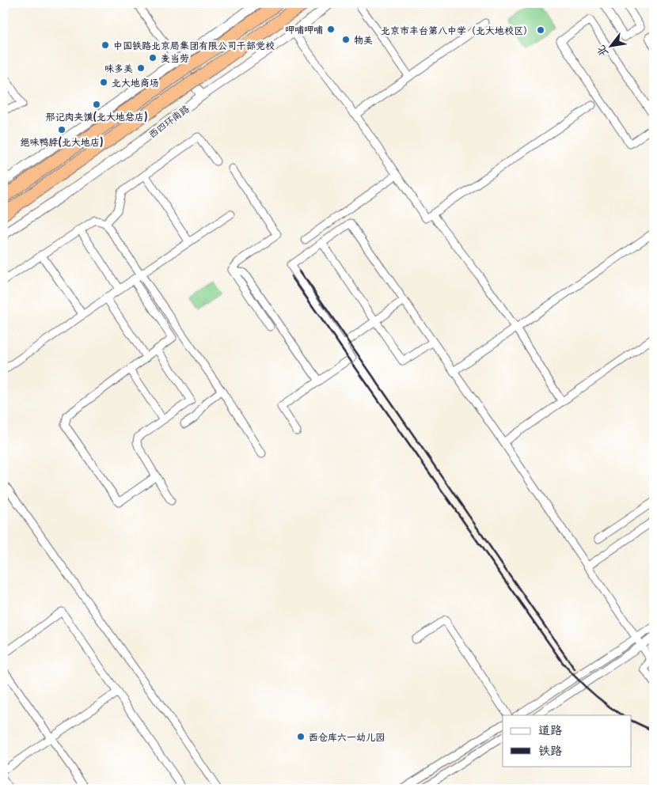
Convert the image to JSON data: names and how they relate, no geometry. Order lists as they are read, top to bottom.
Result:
{
  "streets": {
    "highway": ["西四环南路"]
  },
  "places": [
    "呷哺呷哺",
    "北京市丰台第八中学（北大地校区）",
    "物美",
    "中国铁路北京局集团有限公司干部党校",
    "麦当劳",
    "味多美",
    "北大地商场",
    "邢记肉夹馍(北大地总店)",
    "绝味鸭脖(北大地店)",
    "西仓库六一幼儿园"
  ],
  "legend": ["道路", "铁路"],
  "north": "bottom left"
}
